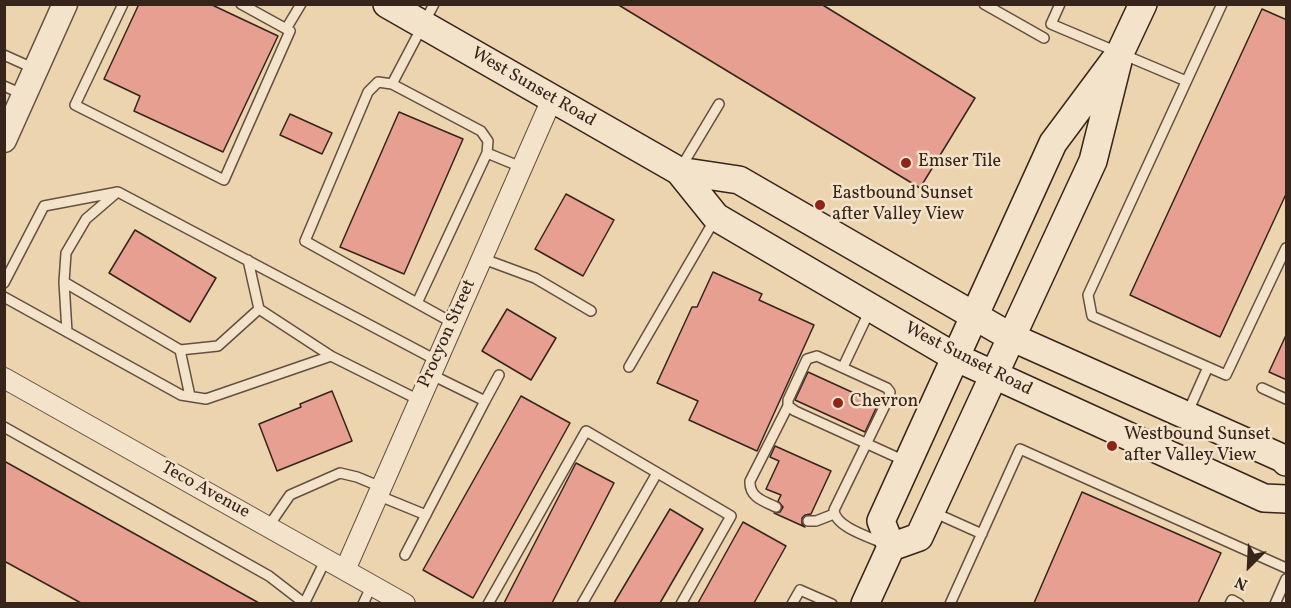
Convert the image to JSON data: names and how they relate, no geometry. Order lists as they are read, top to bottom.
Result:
{
  "streets": {
    "main road": ["West Sunset Road"],
    "street": ["Procyon Street", "Teco Avenue"]
  },
  "crossings": [
    ["West Sunset Road", "Procyon Street"],
    ["Procyon Street", "Teco Avenue"]
  ],
  "places": [
    "Emser Tile",
    "Eastbound Sunset after Valley View",
    "Chevron",
    "Westbound Sunset after Valley View"
  ],
  "north": "bottom left"
}
